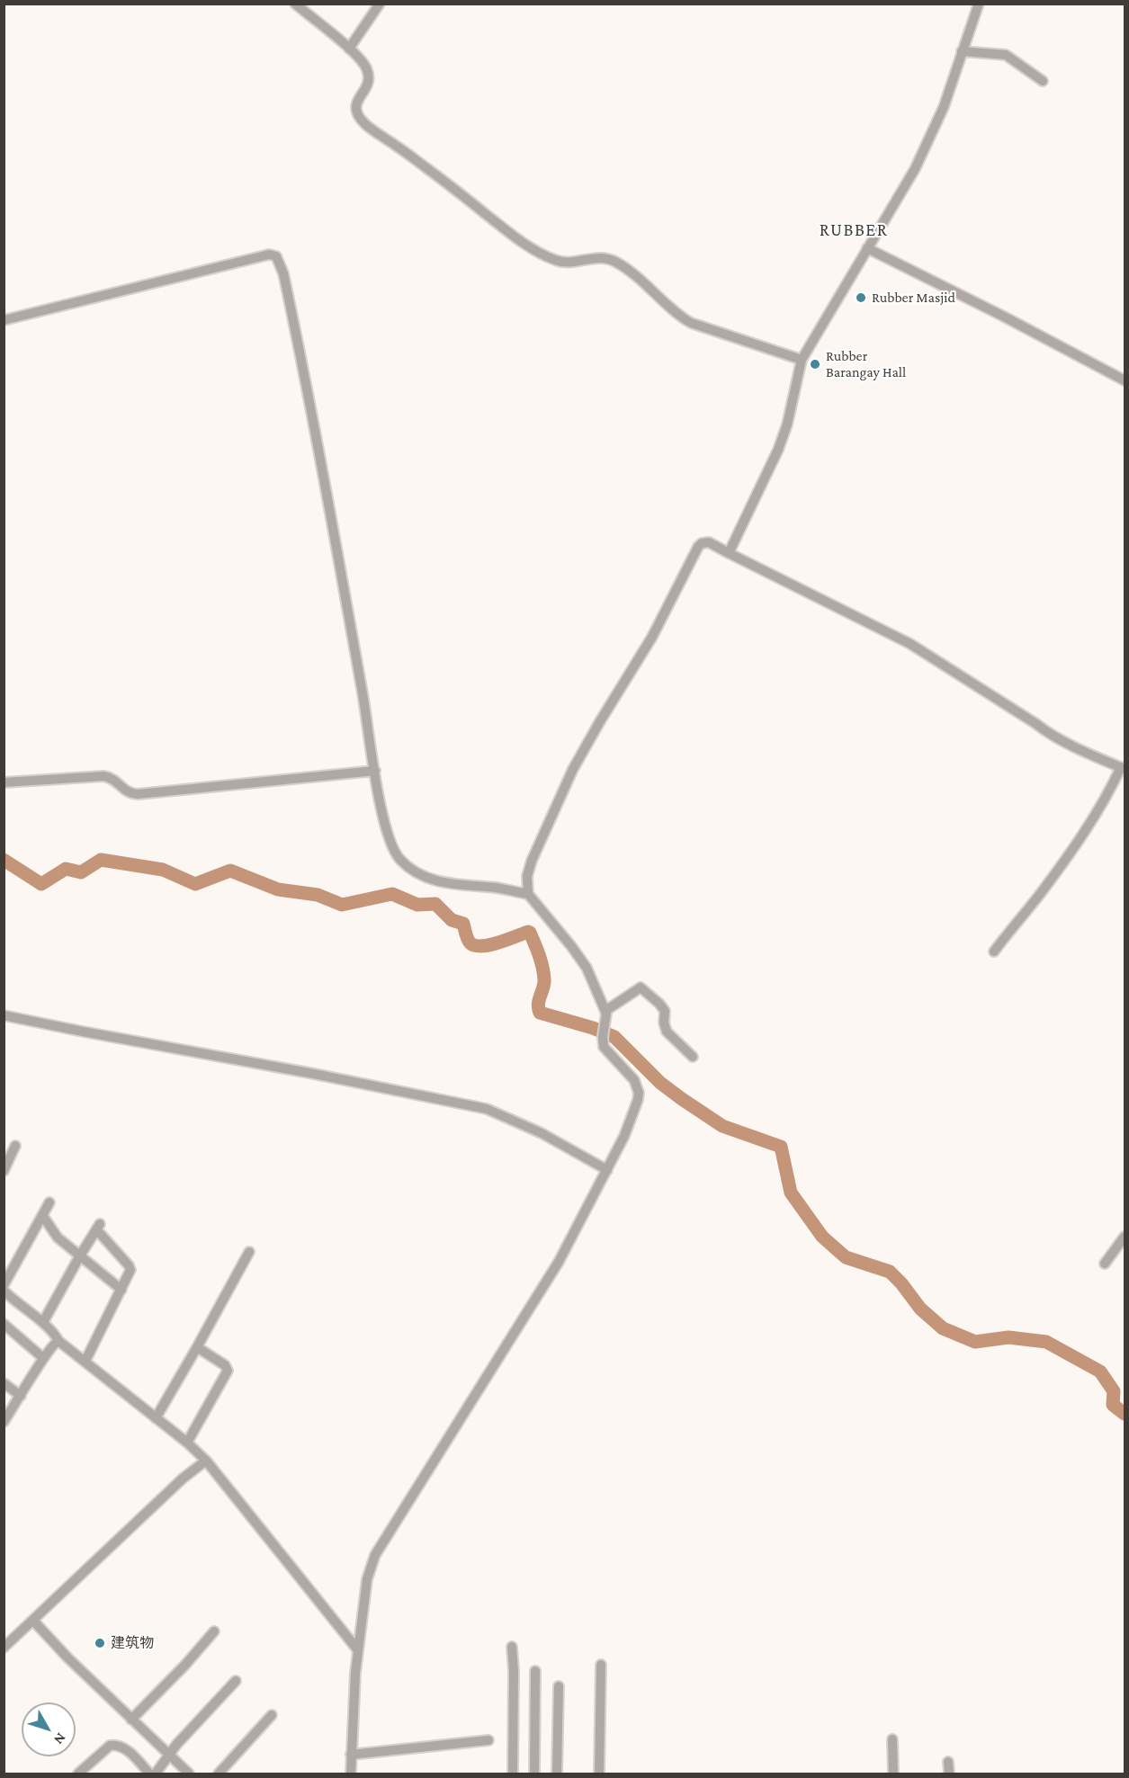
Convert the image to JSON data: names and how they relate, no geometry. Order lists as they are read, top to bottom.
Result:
{
  "districts": ["RUBBER"],
  "places": ["Rubber Masjid", "Rubber Barangay Hall", "建筑物"],
  "north": "bottom right"
}
